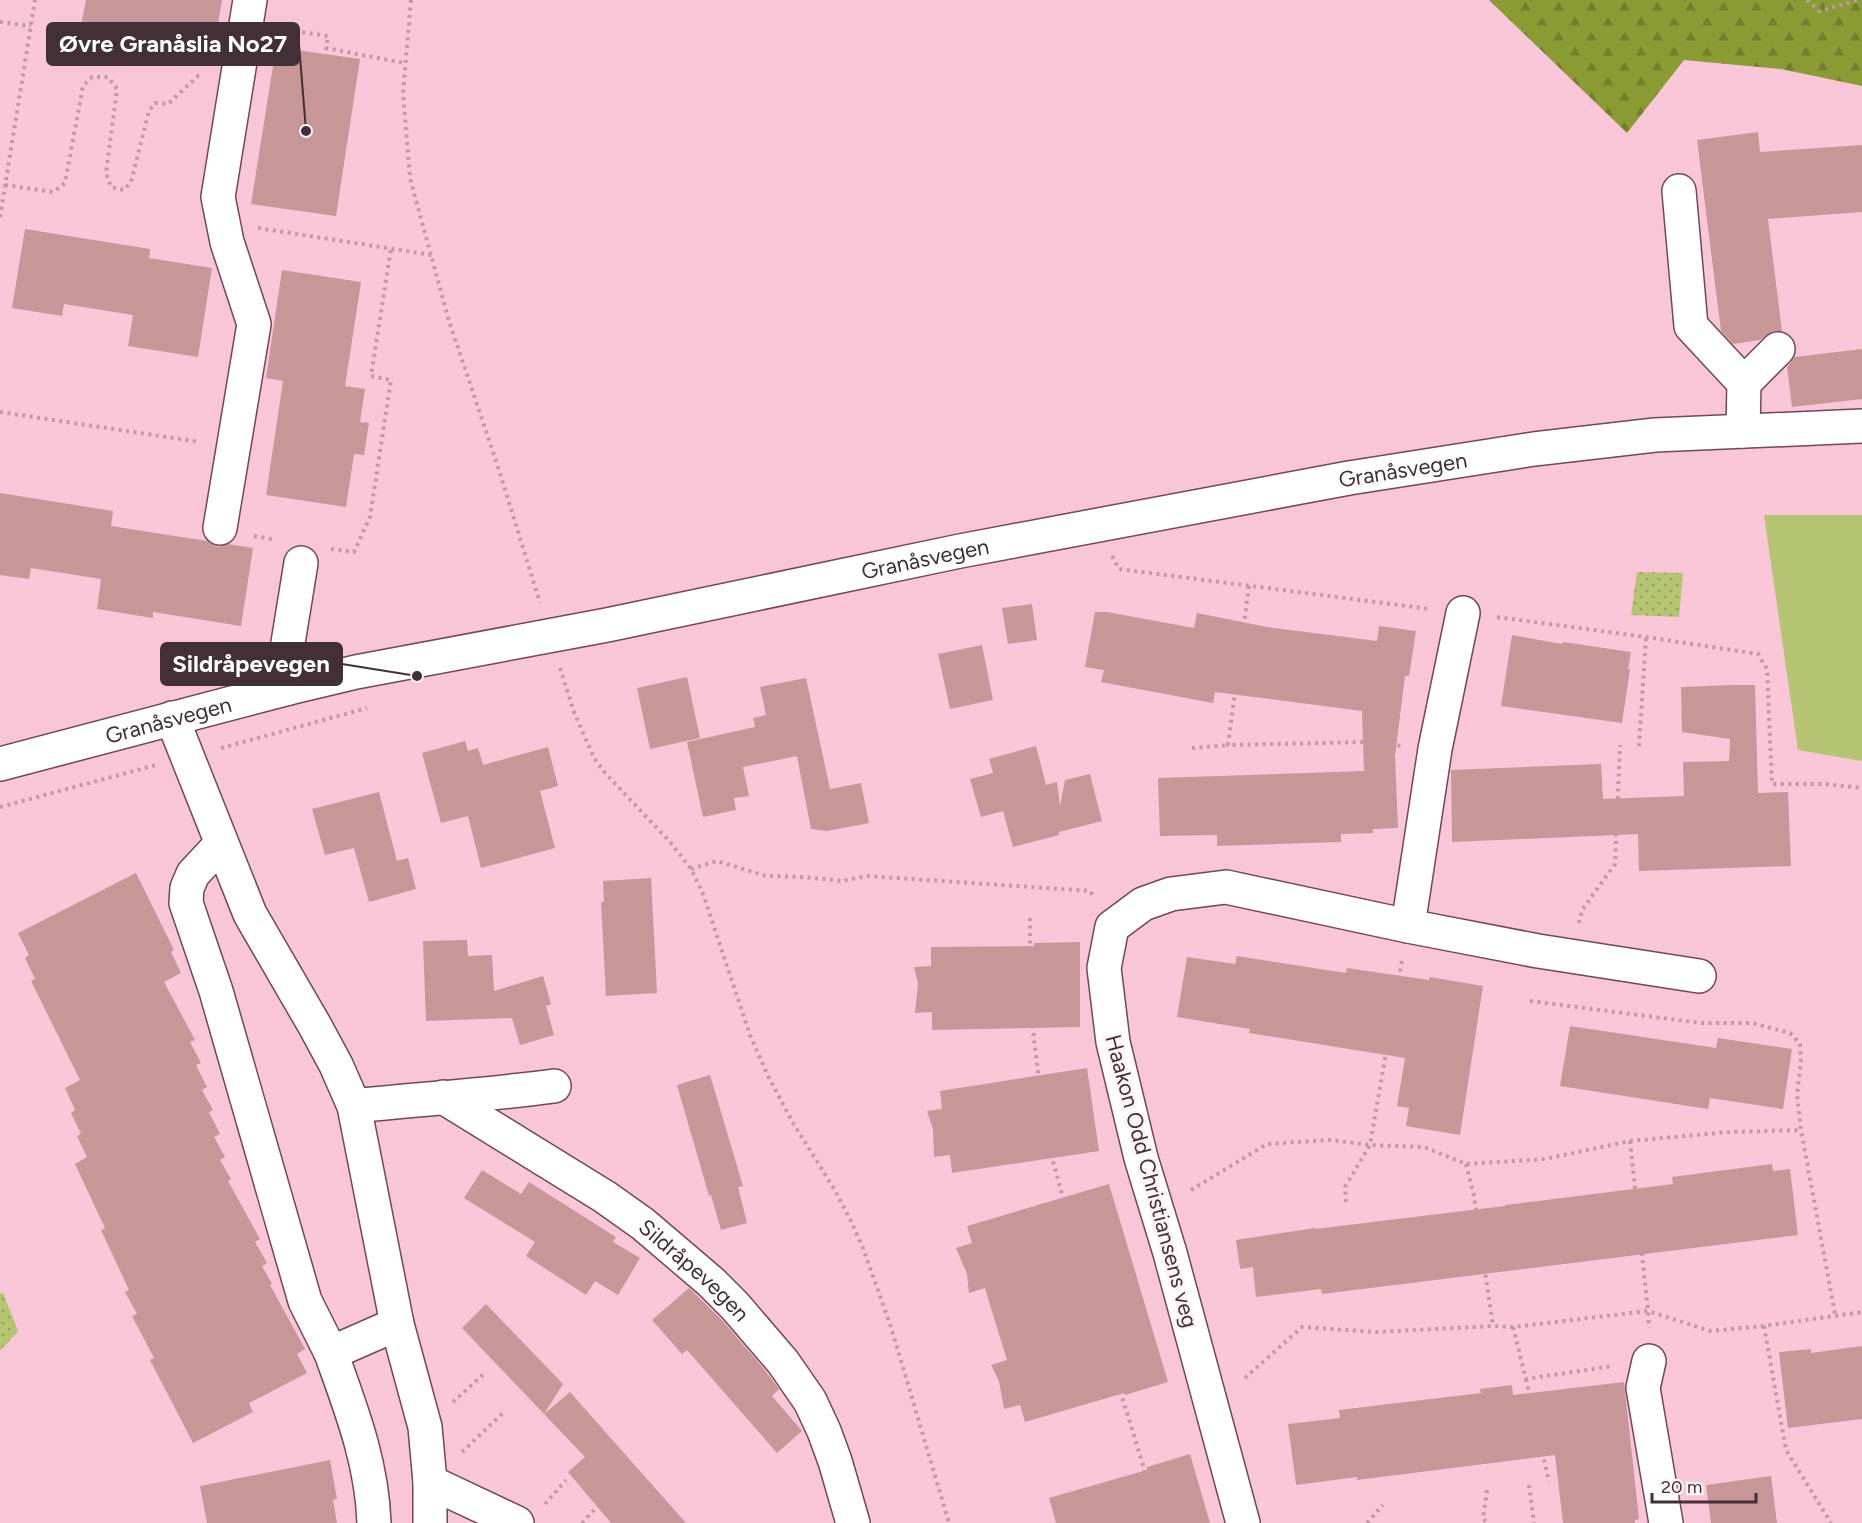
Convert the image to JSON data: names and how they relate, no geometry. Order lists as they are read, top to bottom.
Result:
{
  "streets": {
    "street": ["Granåsvegen", "Haakon Odd Christiansens veg", "Sildråpevegen"]
  },
  "places": ["Øvre Granåslia No27", "Sildråpevegen"],
  "scale_bar": "20 m"
}
